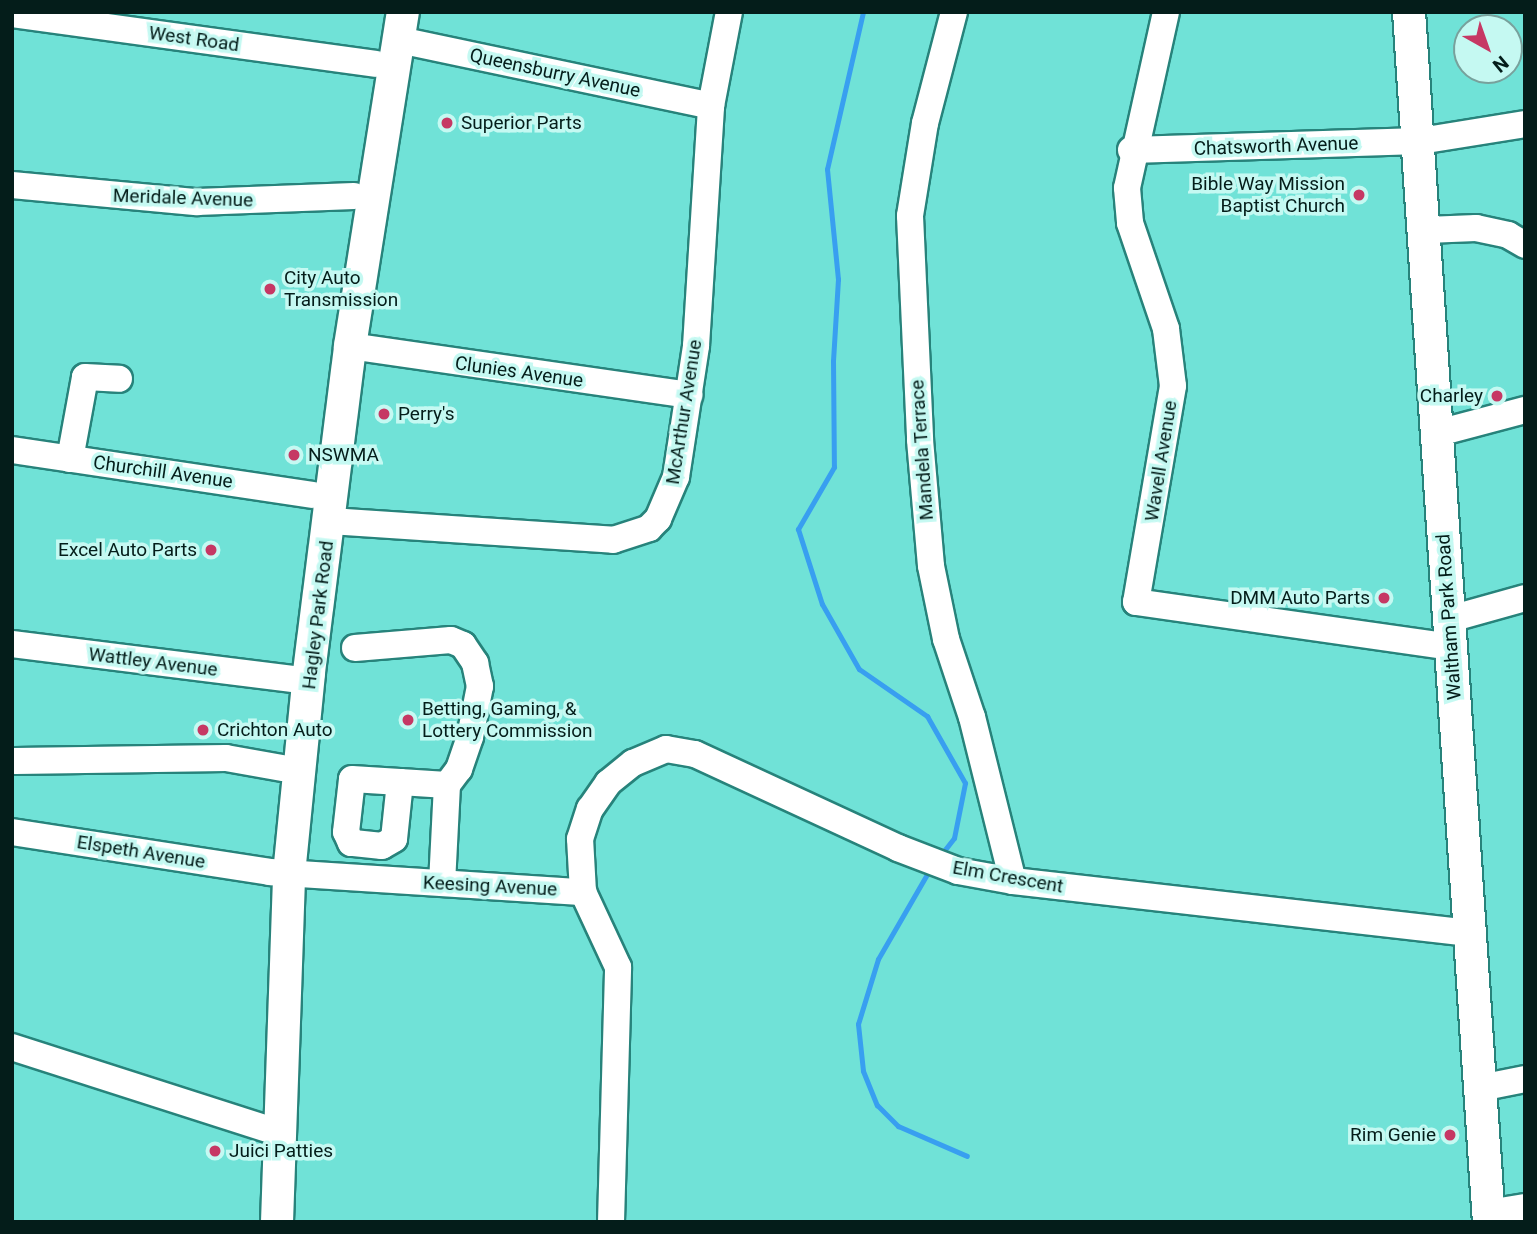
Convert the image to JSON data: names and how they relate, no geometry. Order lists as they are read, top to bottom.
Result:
{
  "streets": {
    "main road": ["Hagley Park Road", "Waltham Park Road"],
    "street": [
      "West Road",
      "Queensburry Avenue",
      "Chatsworth Avenue",
      "Meridale Avenue",
      "Clunies Avenue",
      "McArthur Avenue",
      "Mandela Terrace",
      "Wavell Avenue",
      "Churchill Avenue",
      "Wattley Avenue",
      "Elspeth Avenue",
      "Elm Crescent",
      "Keesing Avenue"
    ]
  },
  "crossings": [
    ["West Road", "Hagley Park Road"],
    ["Queensburry Avenue", "McArthur Avenue"],
    ["Queensburry Avenue", "Hagley Park Road"],
    ["Chatsworth Avenue", "Wavell Avenue"],
    ["Chatsworth Avenue", "Waltham Park Road"],
    ["Meridale Avenue", "Hagley Park Road"],
    ["Clunies Avenue", "McArthur Avenue"],
    ["Clunies Avenue", "Hagley Park Road"],
    ["McArthur Avenue", "Hagley Park Road"],
    ["Mandela Terrace", "Elm Crescent"],
    ["Wavell Avenue", "Waltham Park Road"],
    ["Churchill Avenue", "Hagley Park Road"],
    ["Hagley Park Road", "Wattley Avenue"],
    ["Hagley Park Road", "Elspeth Avenue"],
    ["Hagley Park Road", "Keesing Avenue"],
    ["Waltham Park Road", "Elm Crescent"],
    ["Elspeth Avenue", "Keesing Avenue"],
    ["Elm Crescent", "Keesing Avenue"]
  ],
  "places": [
    "Superior Parts",
    "Bible Way Mission Baptist Church",
    "City Auto Transmission",
    "Charley",
    "Perry's",
    "NSWMA",
    "Excel Auto Parts",
    "DMM Auto Parts",
    "Betting, Gaming, & Lottery Commission",
    "Crichton Auto",
    "Rim Genie",
    "Juici Patties"
  ],
  "north": "bottom right"
}
